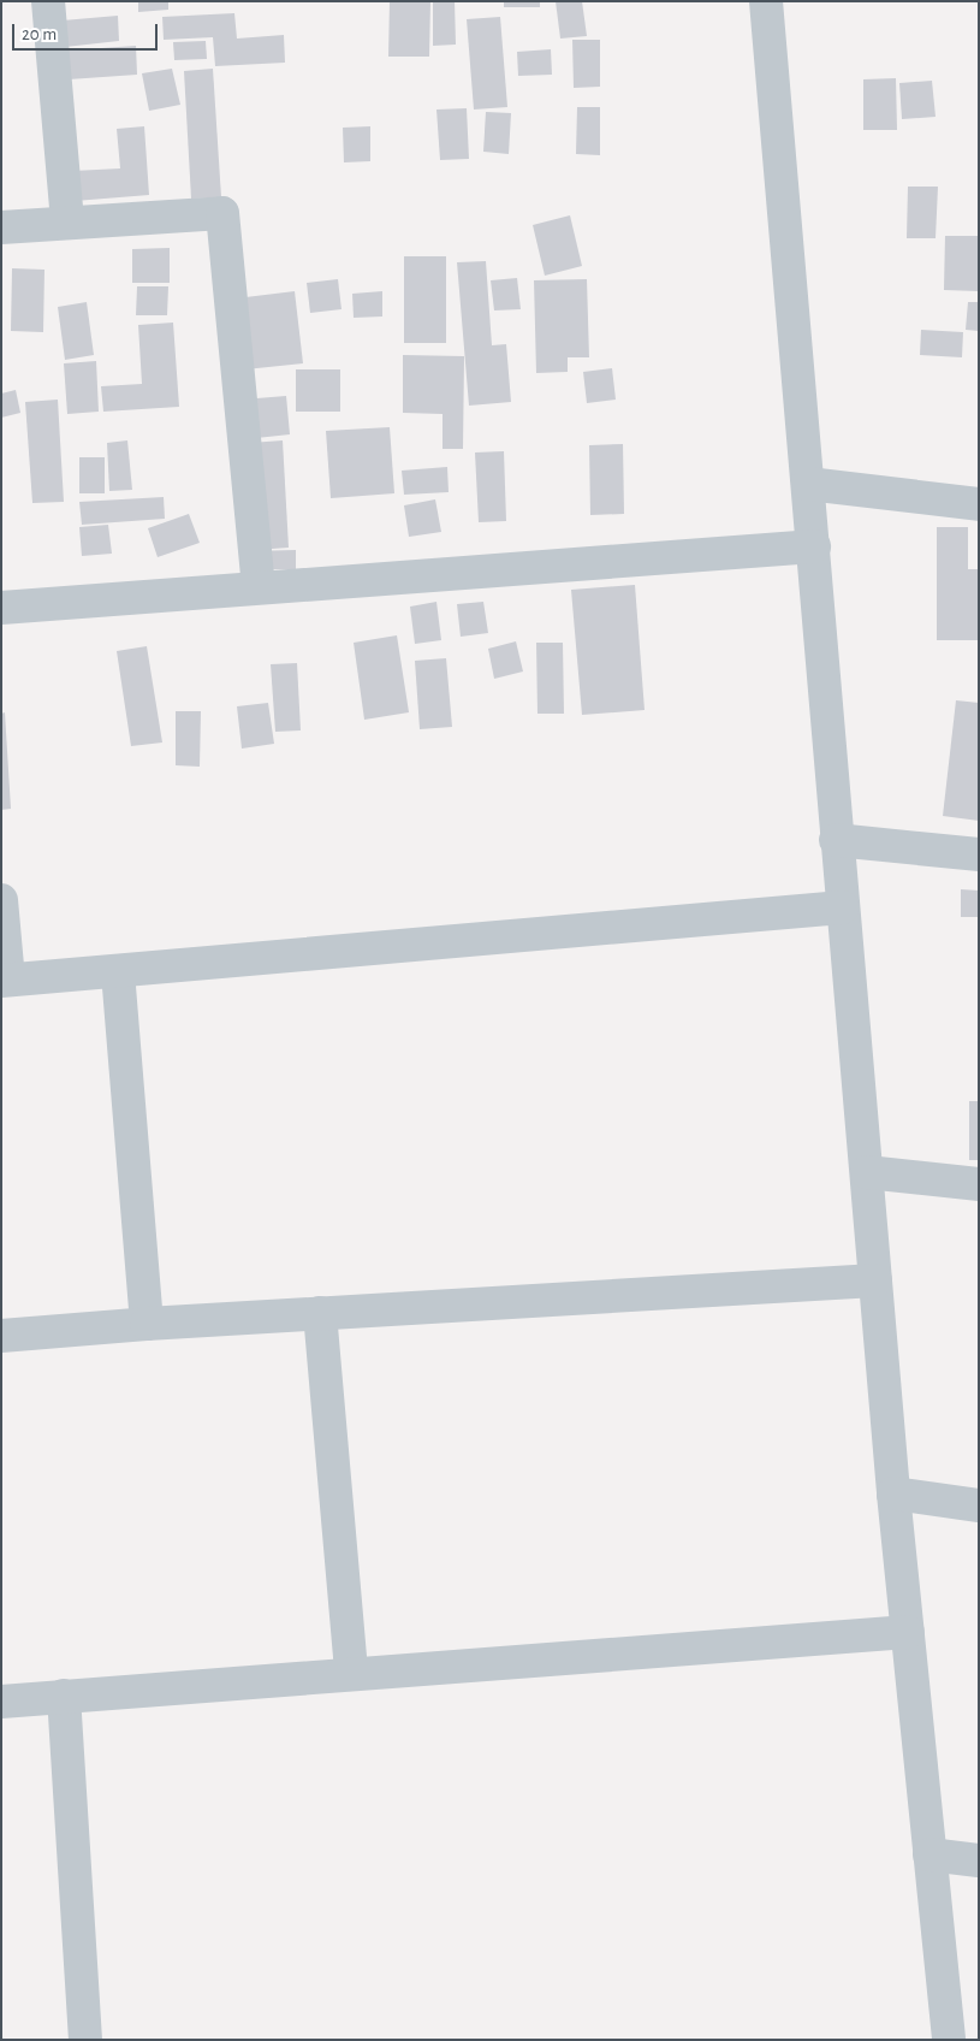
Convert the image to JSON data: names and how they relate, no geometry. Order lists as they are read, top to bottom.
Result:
{
  "scale_bar": "20 m"
}
